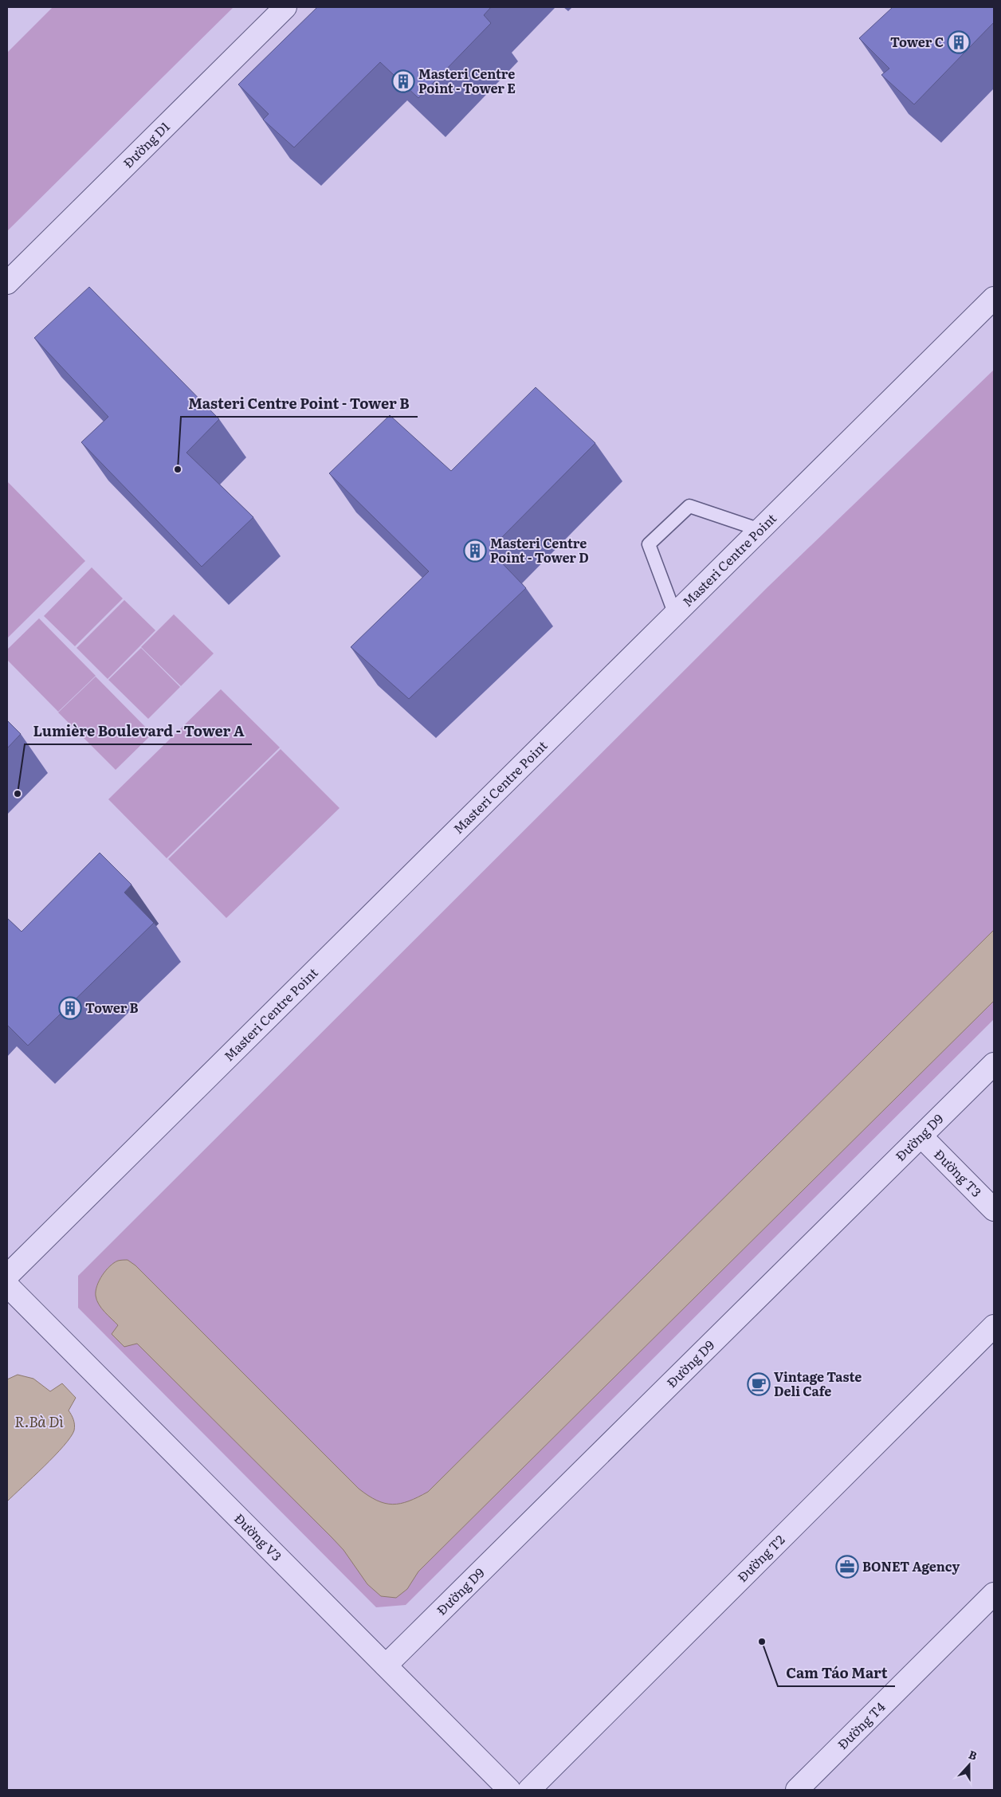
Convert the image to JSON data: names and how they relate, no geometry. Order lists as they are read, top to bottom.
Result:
{
  "streets": {
    "street": [
      "Đường D1",
      "Masteri Centre Point",
      "Đường D9",
      "Đường T3",
      "Đường V3",
      "Đường T2",
      "Đường T4"
    ]
  },
  "crossings": [
    ["Đường D9", "Đường T3"],
    ["Đường D9", "Đường V3"]
  ],
  "water": ["R.Bà Dì"],
  "places": {
    "building": [
      "Tower C",
      "Masteri Centre Point - Tower E",
      "Masteri Centre Point - Tower D",
      "Tower B"
    ],
    "other": ["Masteri Centre Point - Tower B", "Lumière Boulevard - Tower A", "Cam Táo Mart"],
    "cafe": ["Vintage Taste Deli Cafe"],
    "office": ["BONET Agency"]
  },
  "north": "top"
}
